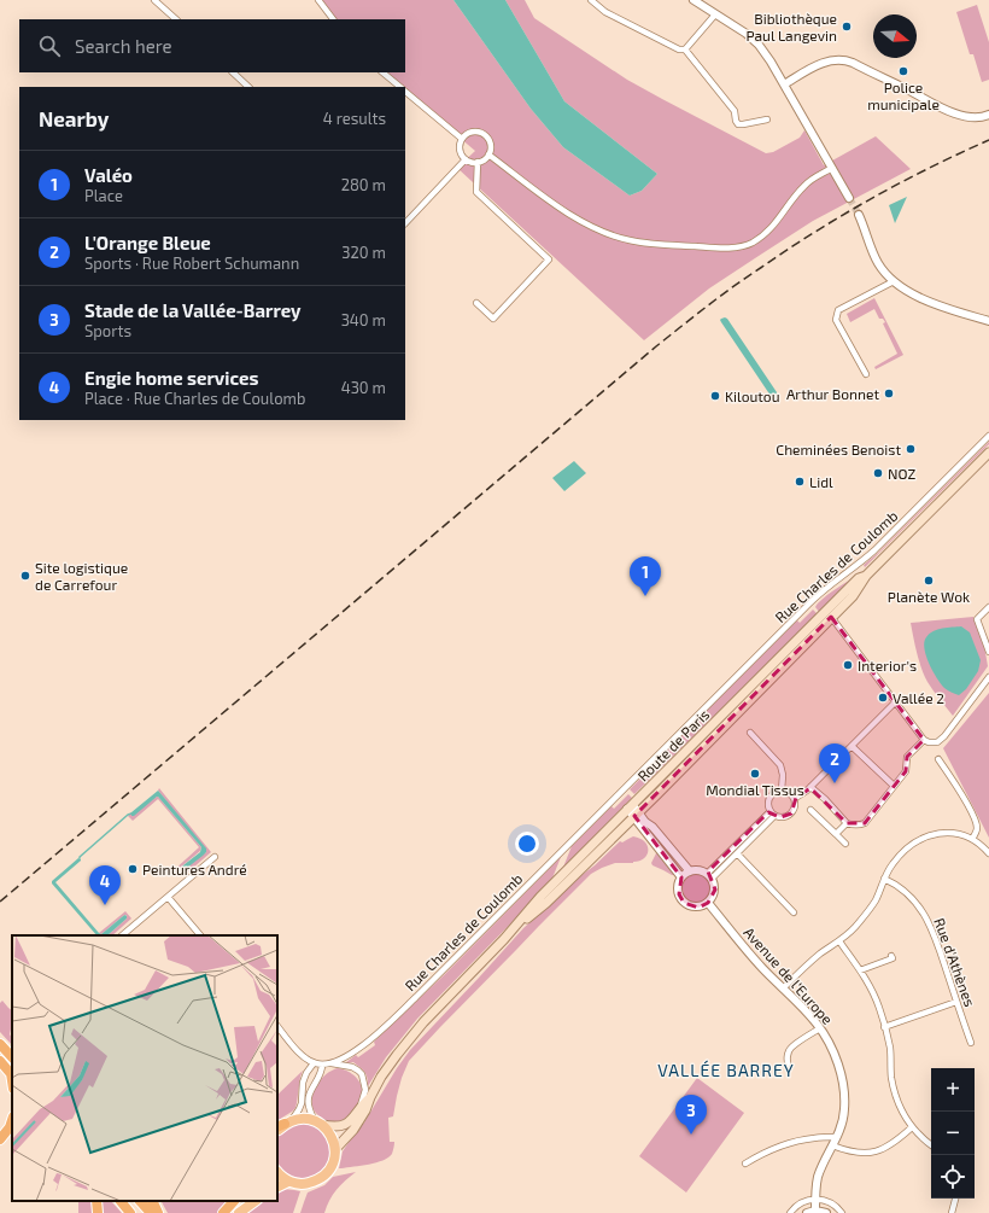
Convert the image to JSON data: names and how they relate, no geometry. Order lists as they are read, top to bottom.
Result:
{
  "streets": {
    "main road": ["Route de Paris"],
    "street": ["Rue Charles de Coulomb", "Rue d'Athènes", "Avenue de l'Europe"]
  },
  "crossings": [
    ["Rue Charles de Coulomb", "Route de Paris"]
  ],
  "districts": ["VALLÉE BARREY"],
  "places": [
    "Bibliothèque Paul Langevin",
    "Police municipale",
    "Arthur Bonnet",
    "Kiloutou",
    "Cheminées Benoist",
    "NOZ",
    "Lidl",
    "Site logistique de Carrefour",
    "Planète Wok",
    "Interior's",
    "Vallée 2",
    "Mondial Tissus",
    "Peintures André"
  ],
  "north": "right",
  "page": {
    "search": "Search here",
    "heading": ["Nearby", "4 results"],
    "list": [
      {
        "mark": "1",
        "name": "Valéo",
        "note": "Place",
        "value": "280 m"
      },
      {
        "mark": "2",
        "name": "L'Orange Bleue",
        "note": "Sports · Rue Robert Schumann",
        "value": "320 m"
      },
      {
        "mark": "3",
        "name": "Stade de la Vallée-Barrey",
        "note": "Sports",
        "value": "340 m"
      },
      {
        "mark": "4",
        "name": "Engie home services",
        "note": "Place · Rue Charles de Coulomb",
        "value": "430 m"
      }
    ],
    "pins": [
      "1",
      "2",
      "4",
      "3"
    ],
    "map_buttons": ["+", "−"]
  }
}
